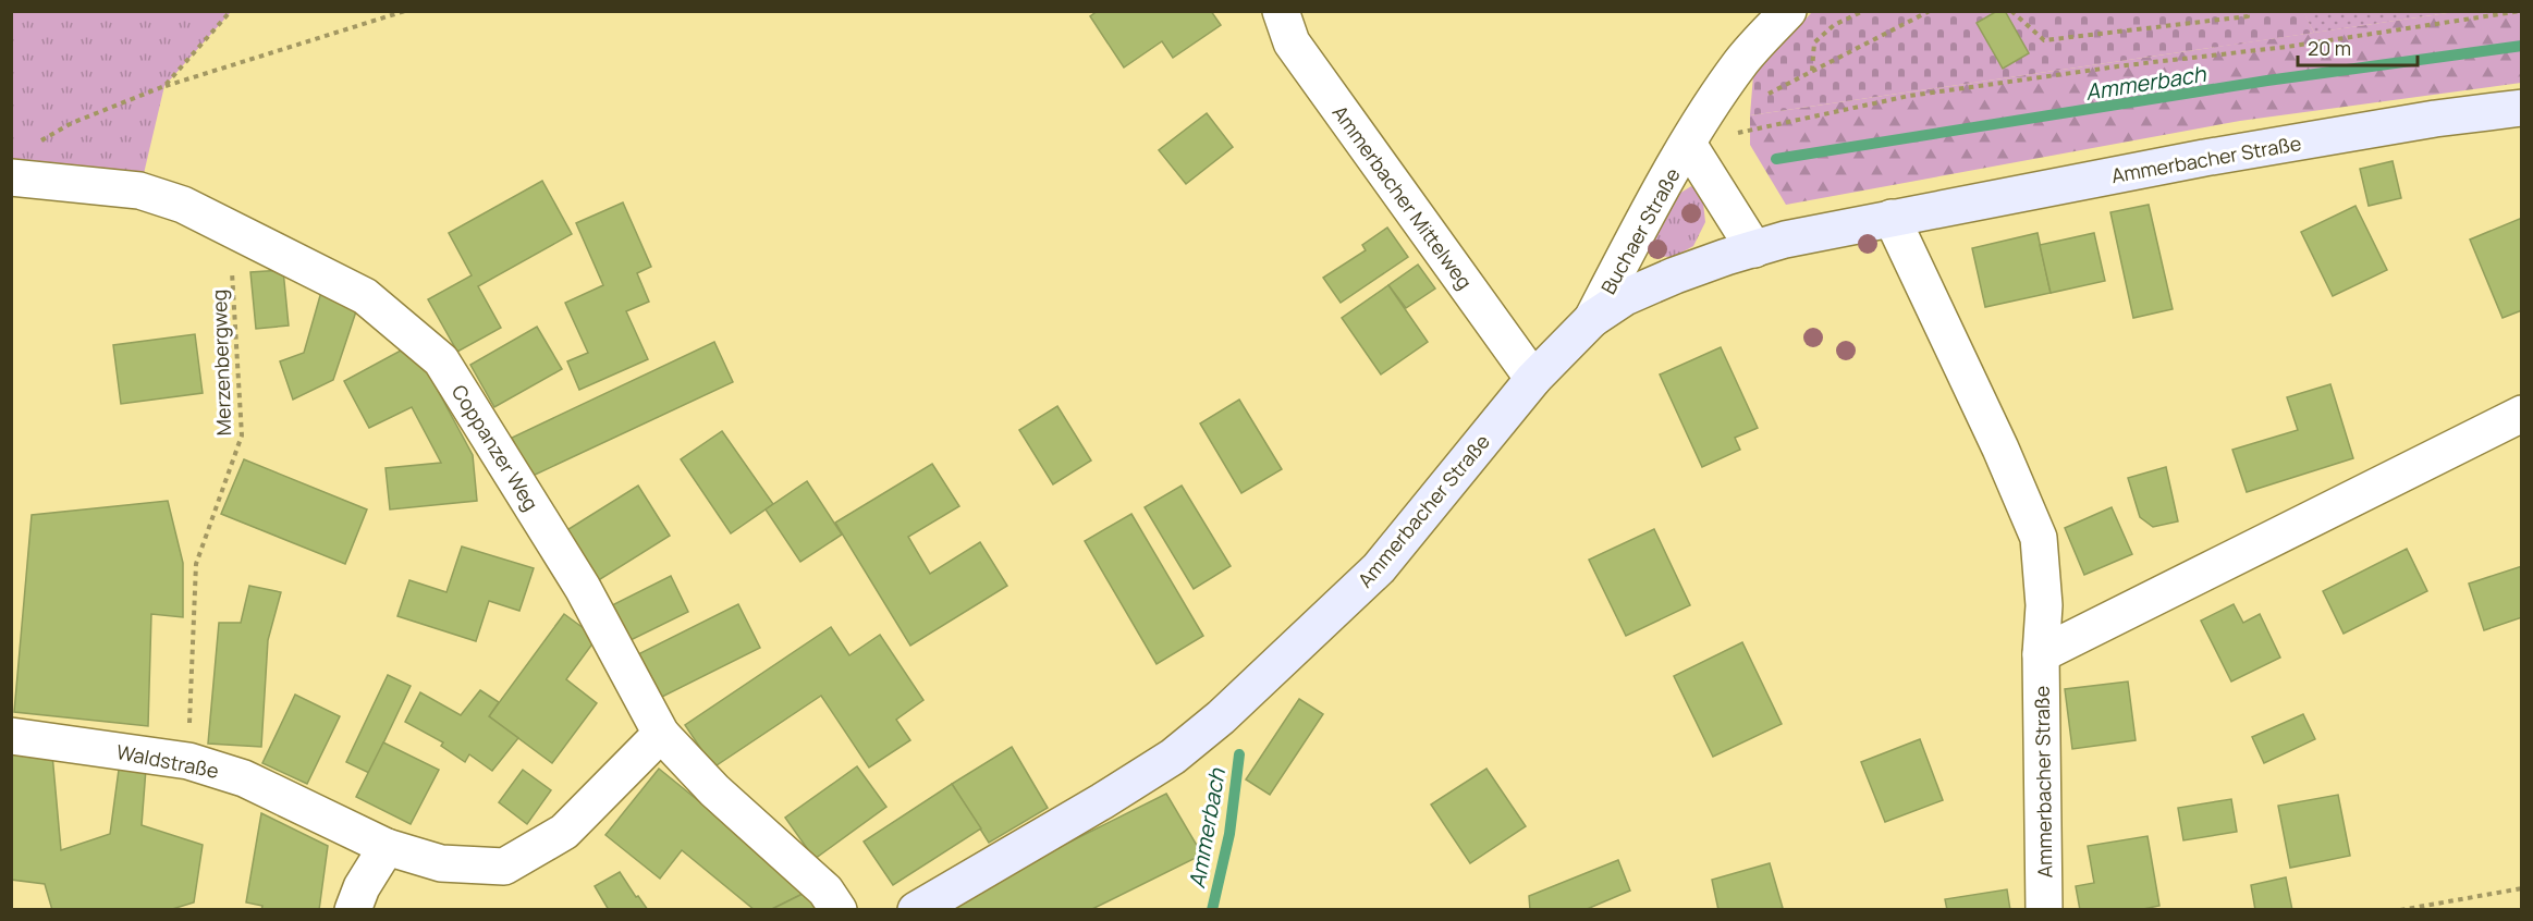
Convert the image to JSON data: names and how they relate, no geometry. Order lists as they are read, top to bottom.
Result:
{
  "streets": {
    "main road": ["Ammerbacher Straße"],
    "street": [
      "Ammerbacher Mittelweg",
      "Buchaer Straße",
      "Coppanzer Weg",
      "Waldstraße"
    ],
    "path": ["Merzenbergweg"]
  },
  "crossings": [
    ["Ammerbacher Straße", "Ammerbacher Mittelweg"],
    ["Ammerbacher Straße", "Buchaer Straße"],
    ["Merzenbergweg", "Coppanzer Weg"],
    ["Merzenbergweg", "Waldstraße"],
    ["Coppanzer Weg", "Waldstraße"]
  ],
  "water": ["Ammerbach"],
  "scale_bar": "20 m"
}
